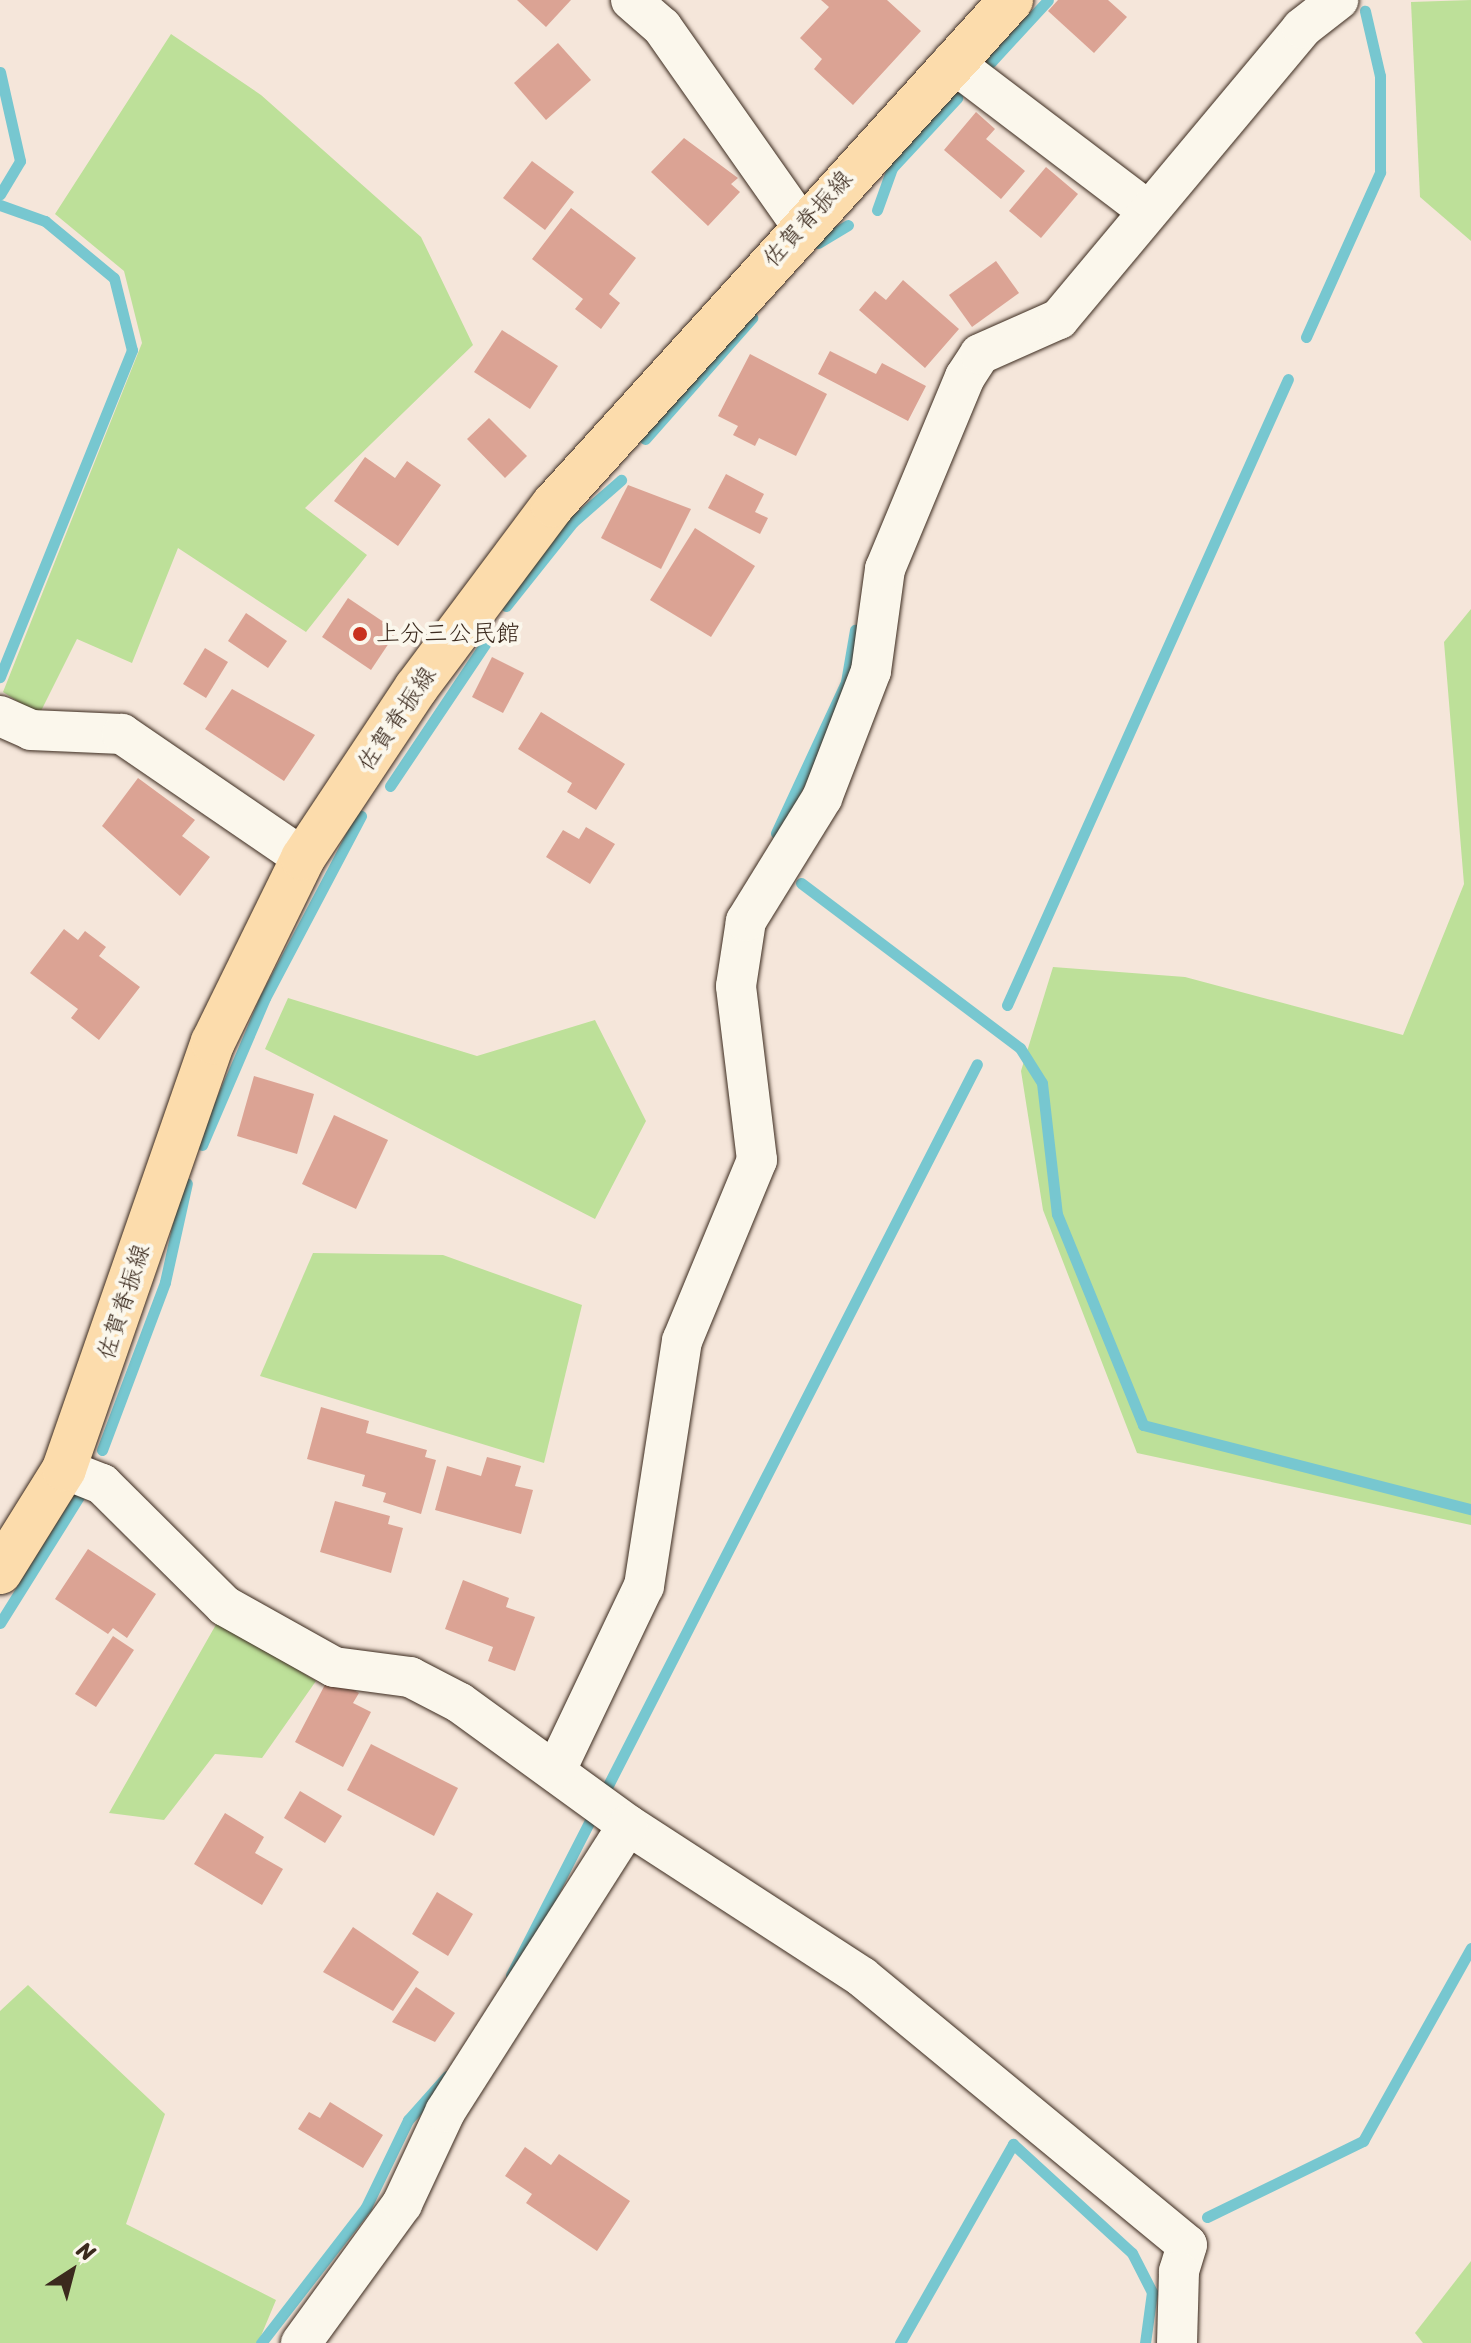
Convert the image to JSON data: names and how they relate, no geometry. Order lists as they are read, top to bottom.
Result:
{
  "streets": {
    "main road": ["佐賀脊振線"]
  },
  "places": ["上分三公民館"],
  "north": "top right"
}
